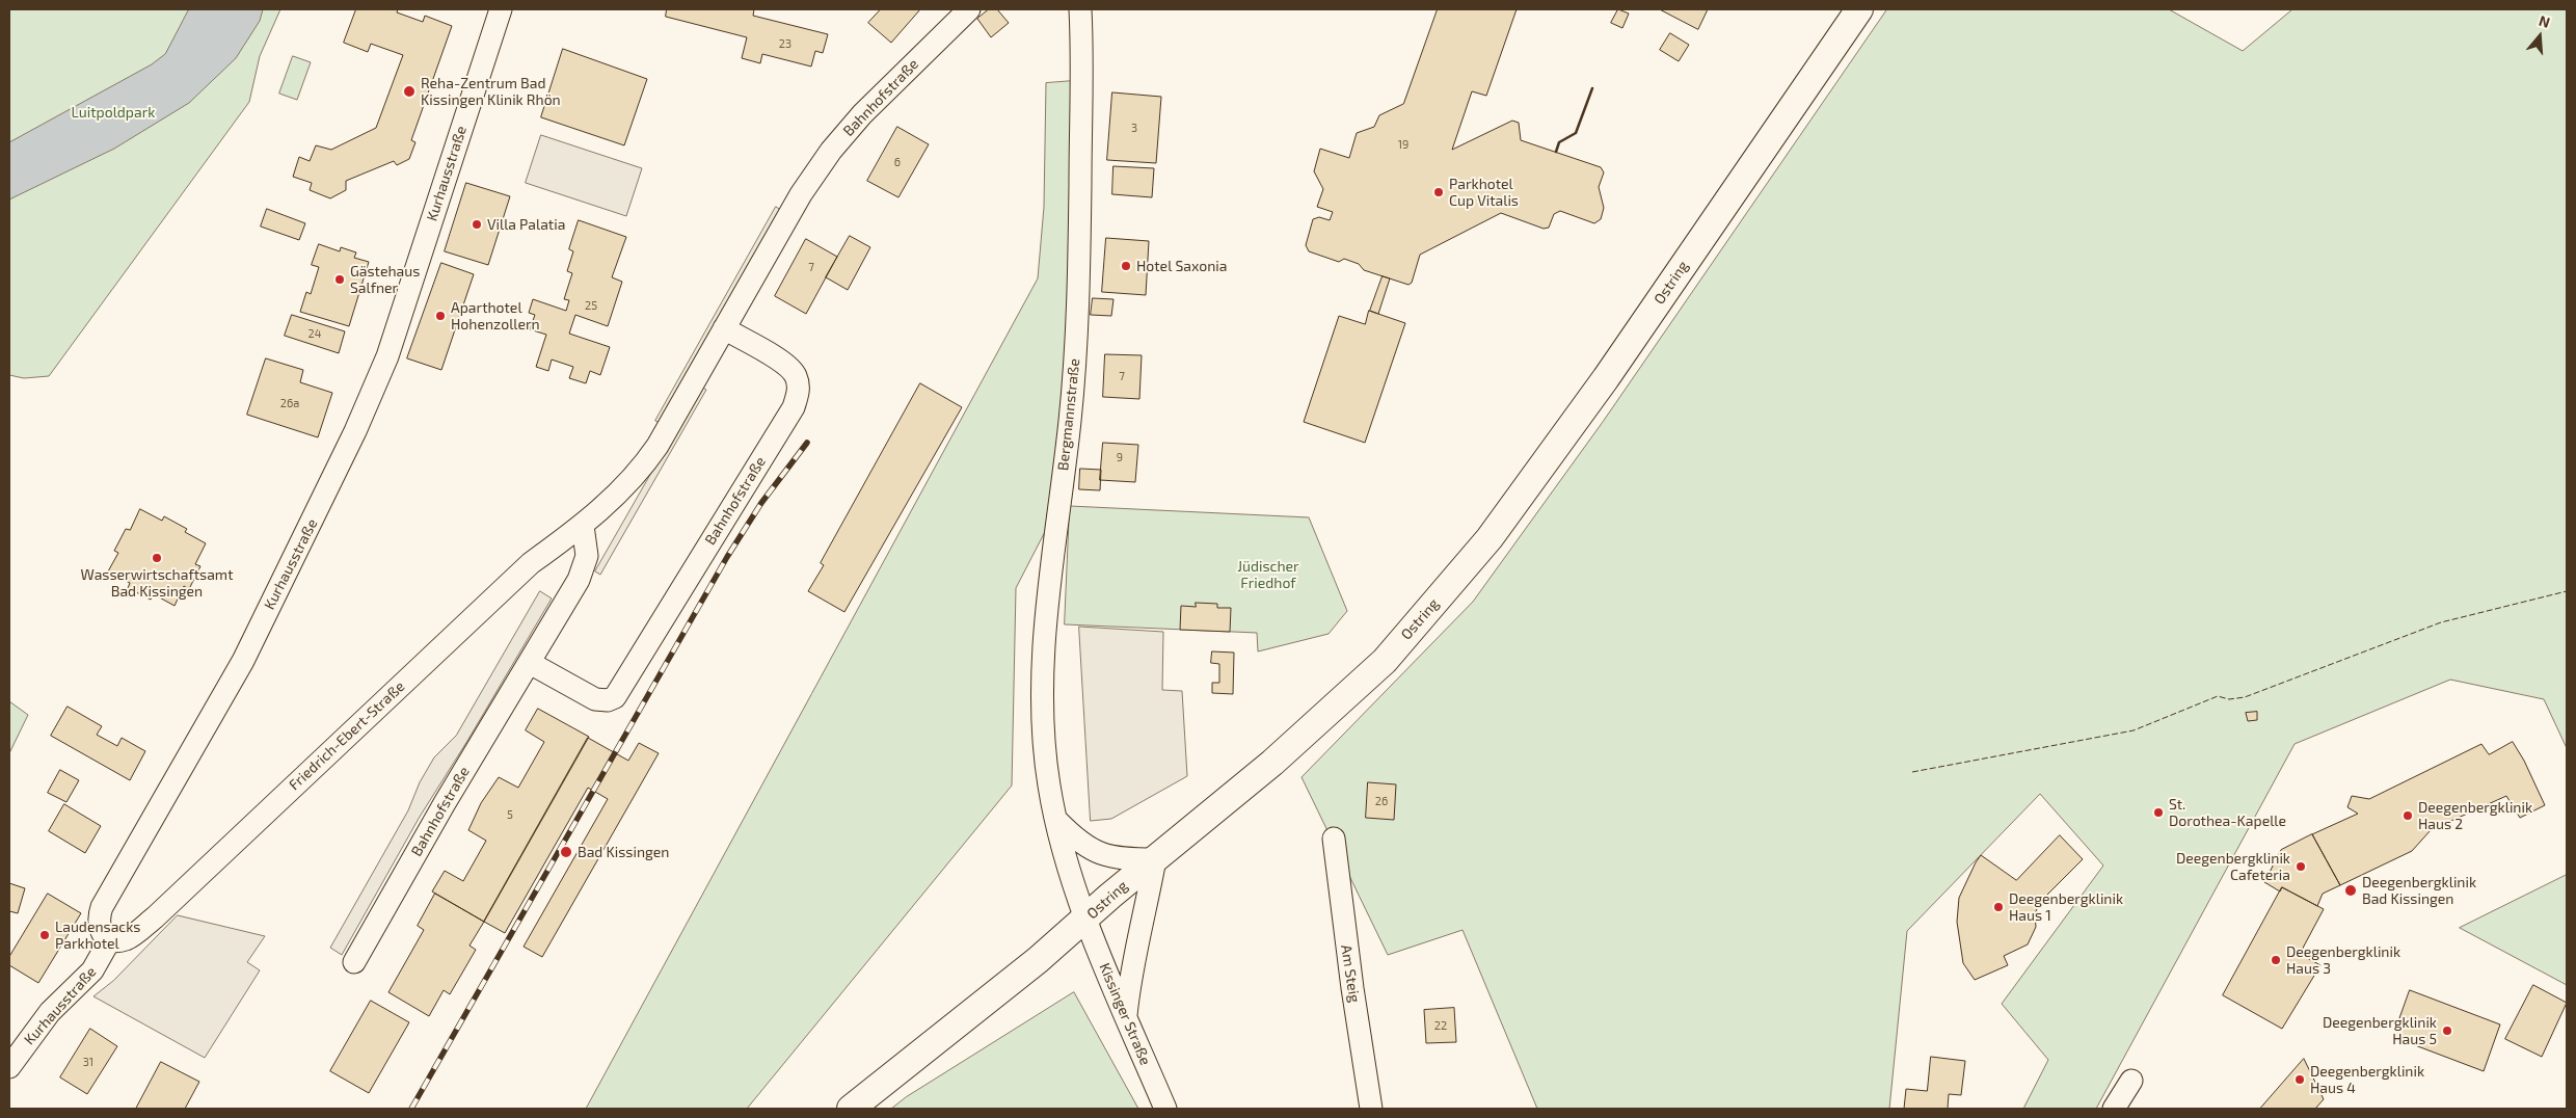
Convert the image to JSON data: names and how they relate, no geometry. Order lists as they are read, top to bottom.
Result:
{
  "streets": {
    "main road": ["Ostring"],
    "street": [
      "Bahnhofstraße",
      "Kurhausstraße",
      "Bergmannstraße",
      "Friedrich-Ebert-Straße",
      "Am Steig",
      "Kissinger Straße"
    ]
  },
  "crossings": [
    ["Bahnhofstraße", "Friedrich-Ebert-Straße"],
    ["Kurhausstraße", "Friedrich-Ebert-Straße"],
    ["Ostring", "Bergmannstraße"],
    ["Ostring", "Kissinger Straße"],
    ["Bergmannstraße", "Kissinger Straße"]
  ],
  "parks": ["Luitpoldpark", "Jüdischer Friedhof"],
  "places": [
    "Reha-Zentrum Bad Kissingen Klinik Rhön",
    "Parkhotel Cup Vitalis",
    "Villa Palatia",
    "Hotel Saxonia",
    "Gästehaus Salfner",
    "Aparthotel Hohenzollern",
    "Wasserwirtschaftsamt Bad Kissingen",
    "St. Dorothea-Kapelle",
    "Deegenbergklinik Haus 2",
    "Bad Kissingen",
    "Deegenbergklinik Cafeteria",
    "Deegenbergklinik Bad Kissingen",
    "Deegenbergklinik Haus 1",
    "Laudensacks Parkhotel",
    "Deegenbergklinik Haus 3",
    "Deegenbergklinik Haus 5",
    "Deegenbergklinik Haus 4"
  ],
  "house_numbers": [
    "23",
    "3",
    "19",
    "6",
    "7",
    "25",
    "24",
    "7",
    "26a",
    "9",
    "26",
    "5",
    "22",
    "31"
  ],
  "north": "top"
}
